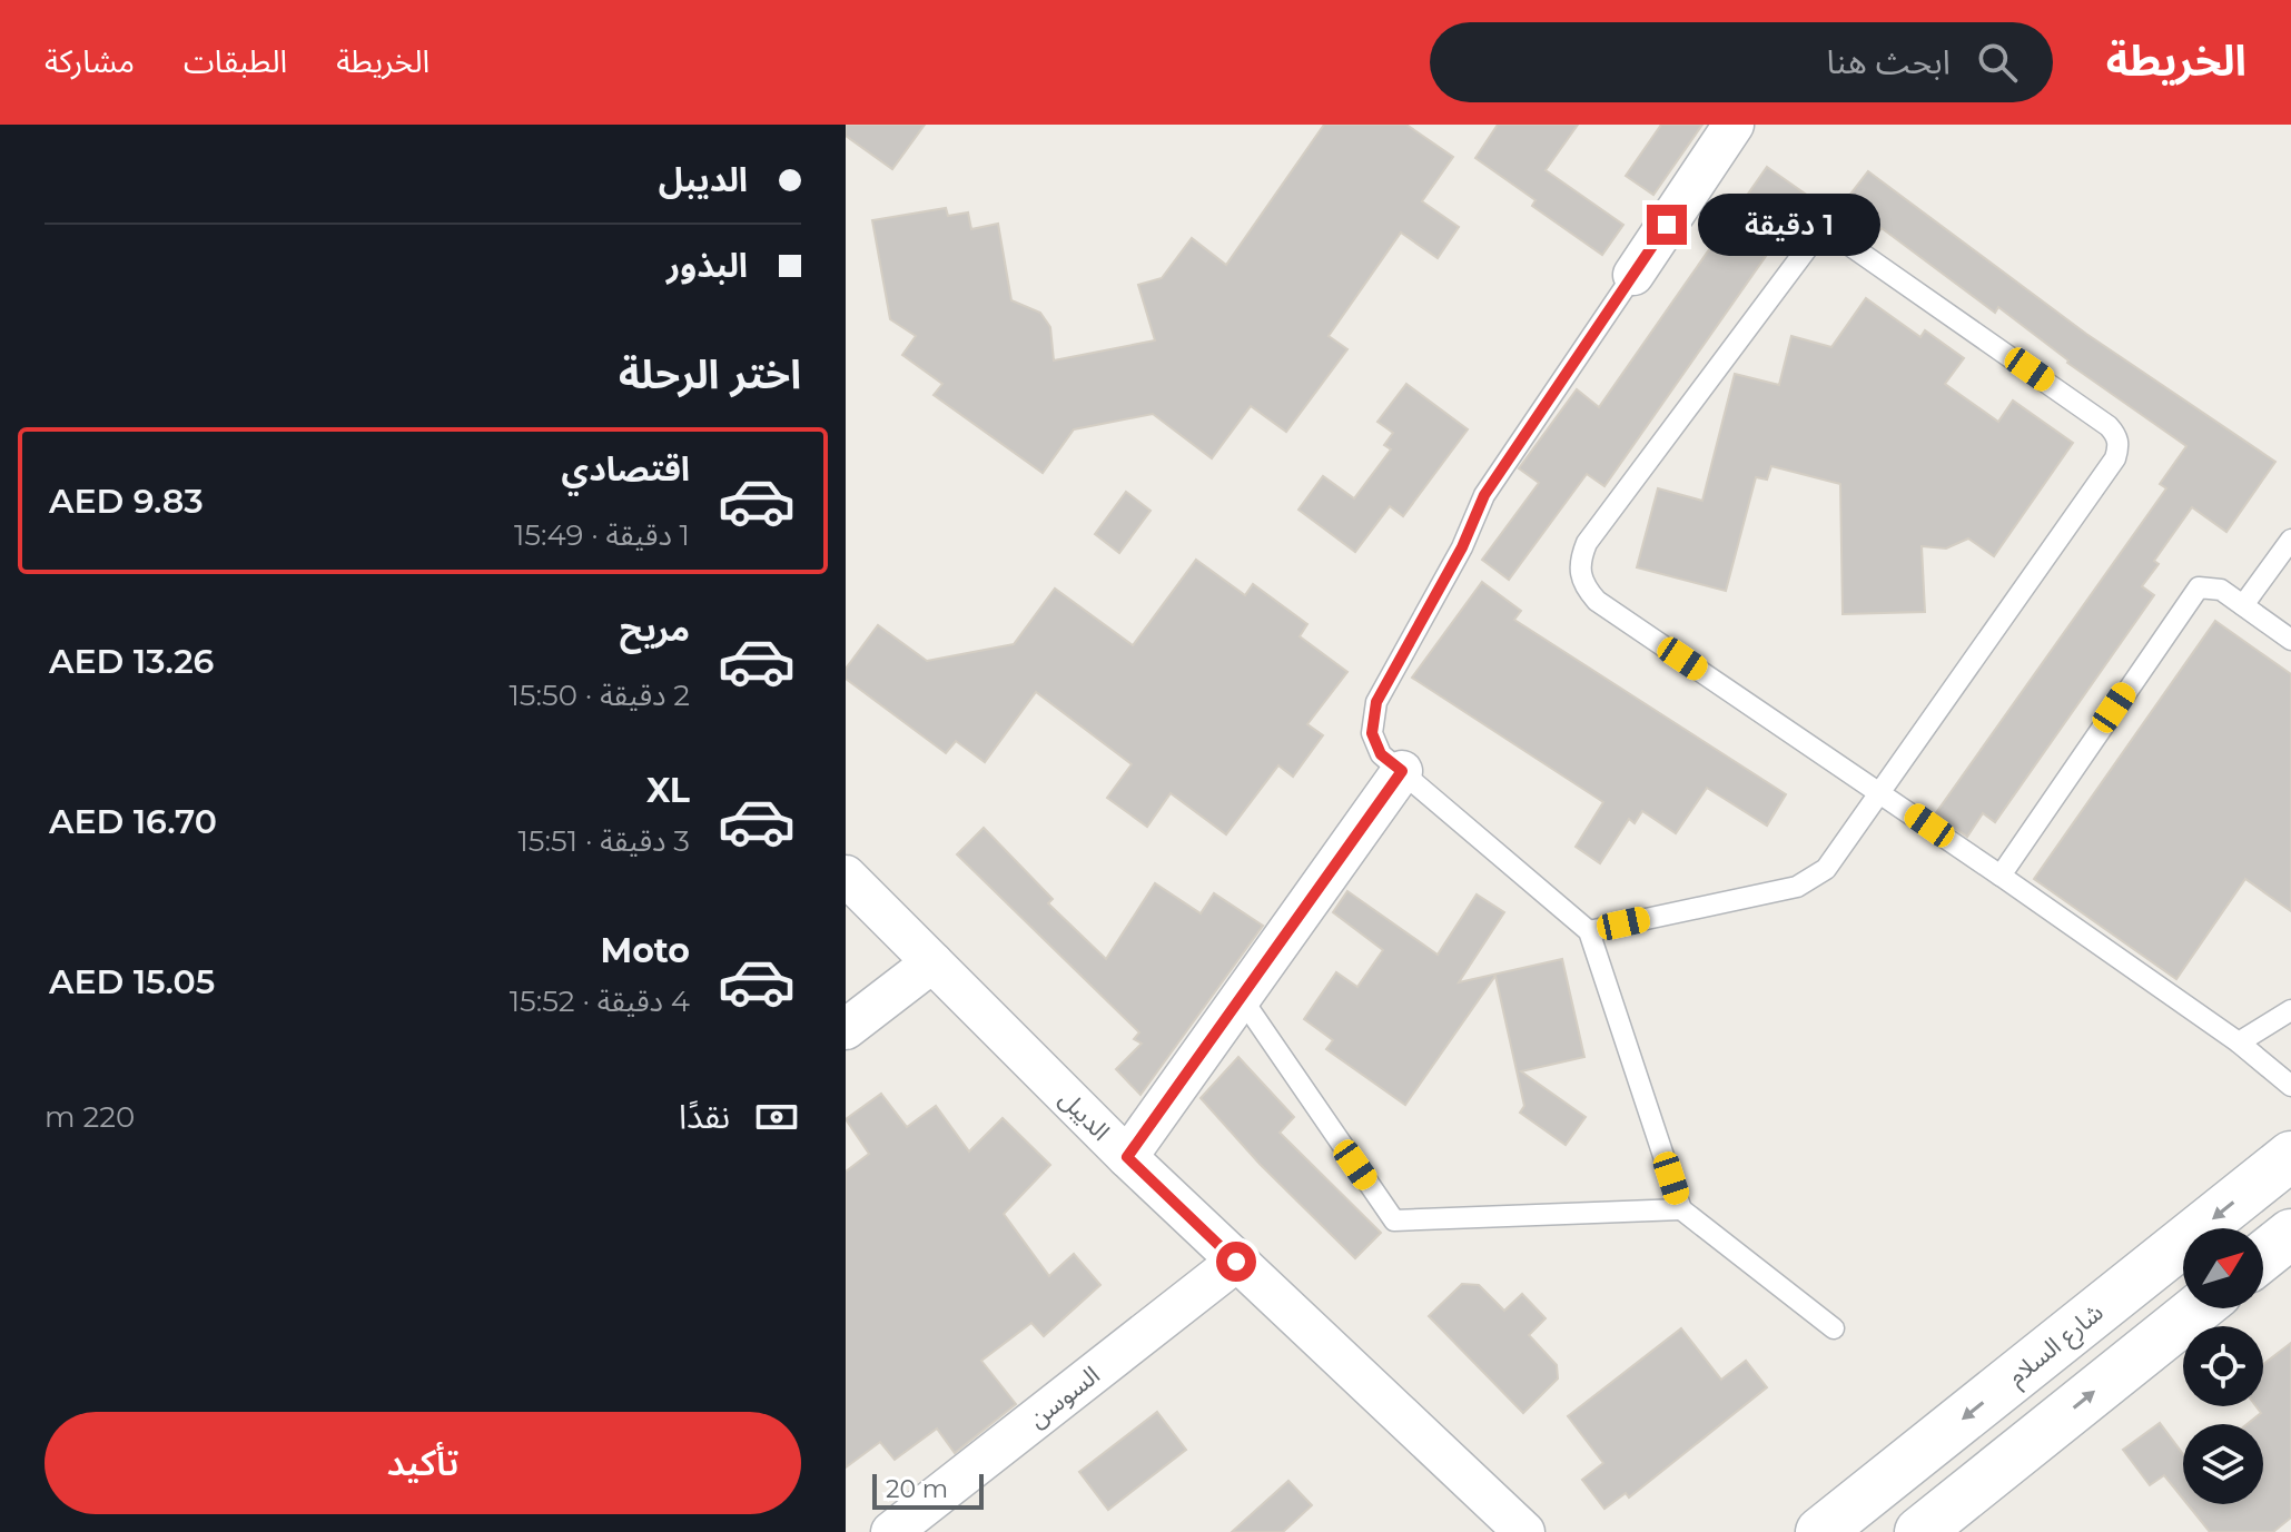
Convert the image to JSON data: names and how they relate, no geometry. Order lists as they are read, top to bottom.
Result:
{
  "streets": {
    "main road": ["شارع السلام"],
    "street": ["الديبل", "السوسن"]
  },
  "crossings": [
    ["الديبل", "السوسن"]
  ],
  "scale_bar": "20 m",
  "north": "top right",
  "page": {
    "header": "الخريطة",
    "search": "ابحث هنا",
    "nav": ["الخريطة", "الطبقات", "مشاركة"],
    "banner": ["الديبل", "البذور"],
    "bubble": "1 دقيقة",
    "heading": "اختر الرحلة",
    "list": [
      {
        "name": "اقتصادي",
        "note": "1 دقيقة · 15:49",
        "value": "AED 9.83"
      },
      {
        "name": "مريح",
        "note": "2 دقيقة · 15:50",
        "value": "AED 13.26"
      },
      {
        "name": "XL",
        "note": "3 دقيقة · 15:51",
        "value": "AED 16.70"
      },
      {
        "name": "Moto",
        "note": "4 دقيقة · 15:52",
        "value": "AED 15.05"
      }
    ],
    "pay": ["نقدًا", "220 m"],
    "buttons": "تأكيد",
    "scale": "20 m"
  }
}
